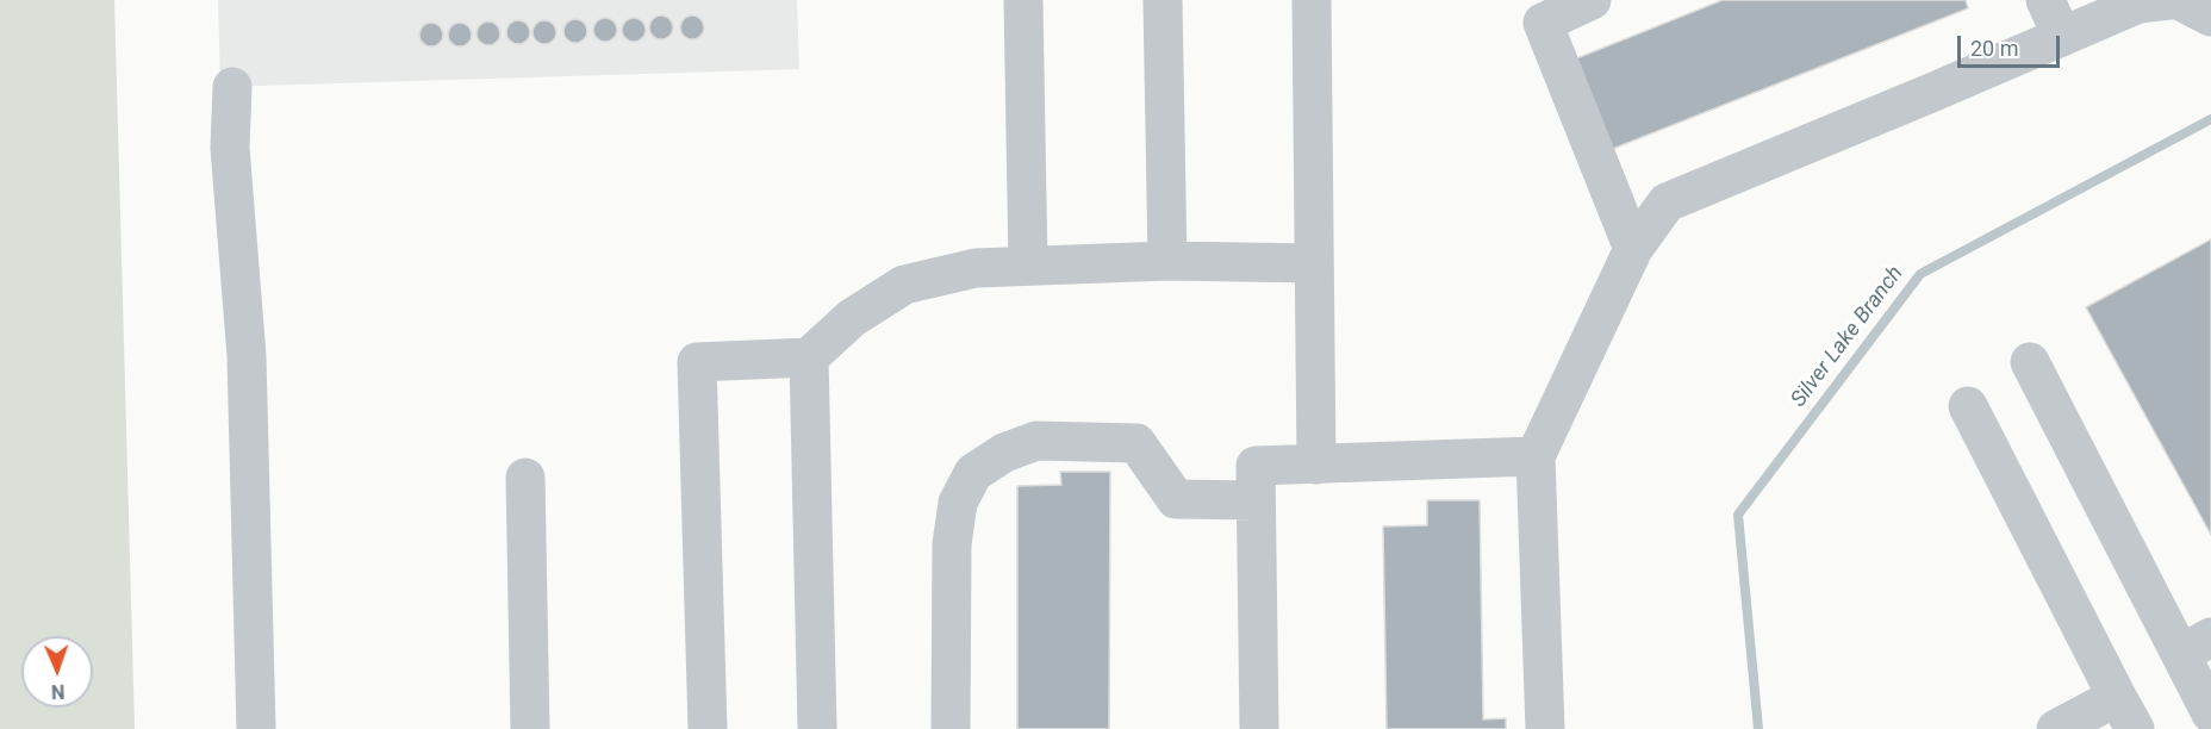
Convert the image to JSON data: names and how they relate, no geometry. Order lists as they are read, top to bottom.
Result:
{
  "water": ["Silver Lake Branch"],
  "scale_bar": "20 m",
  "north": "bottom"
}
